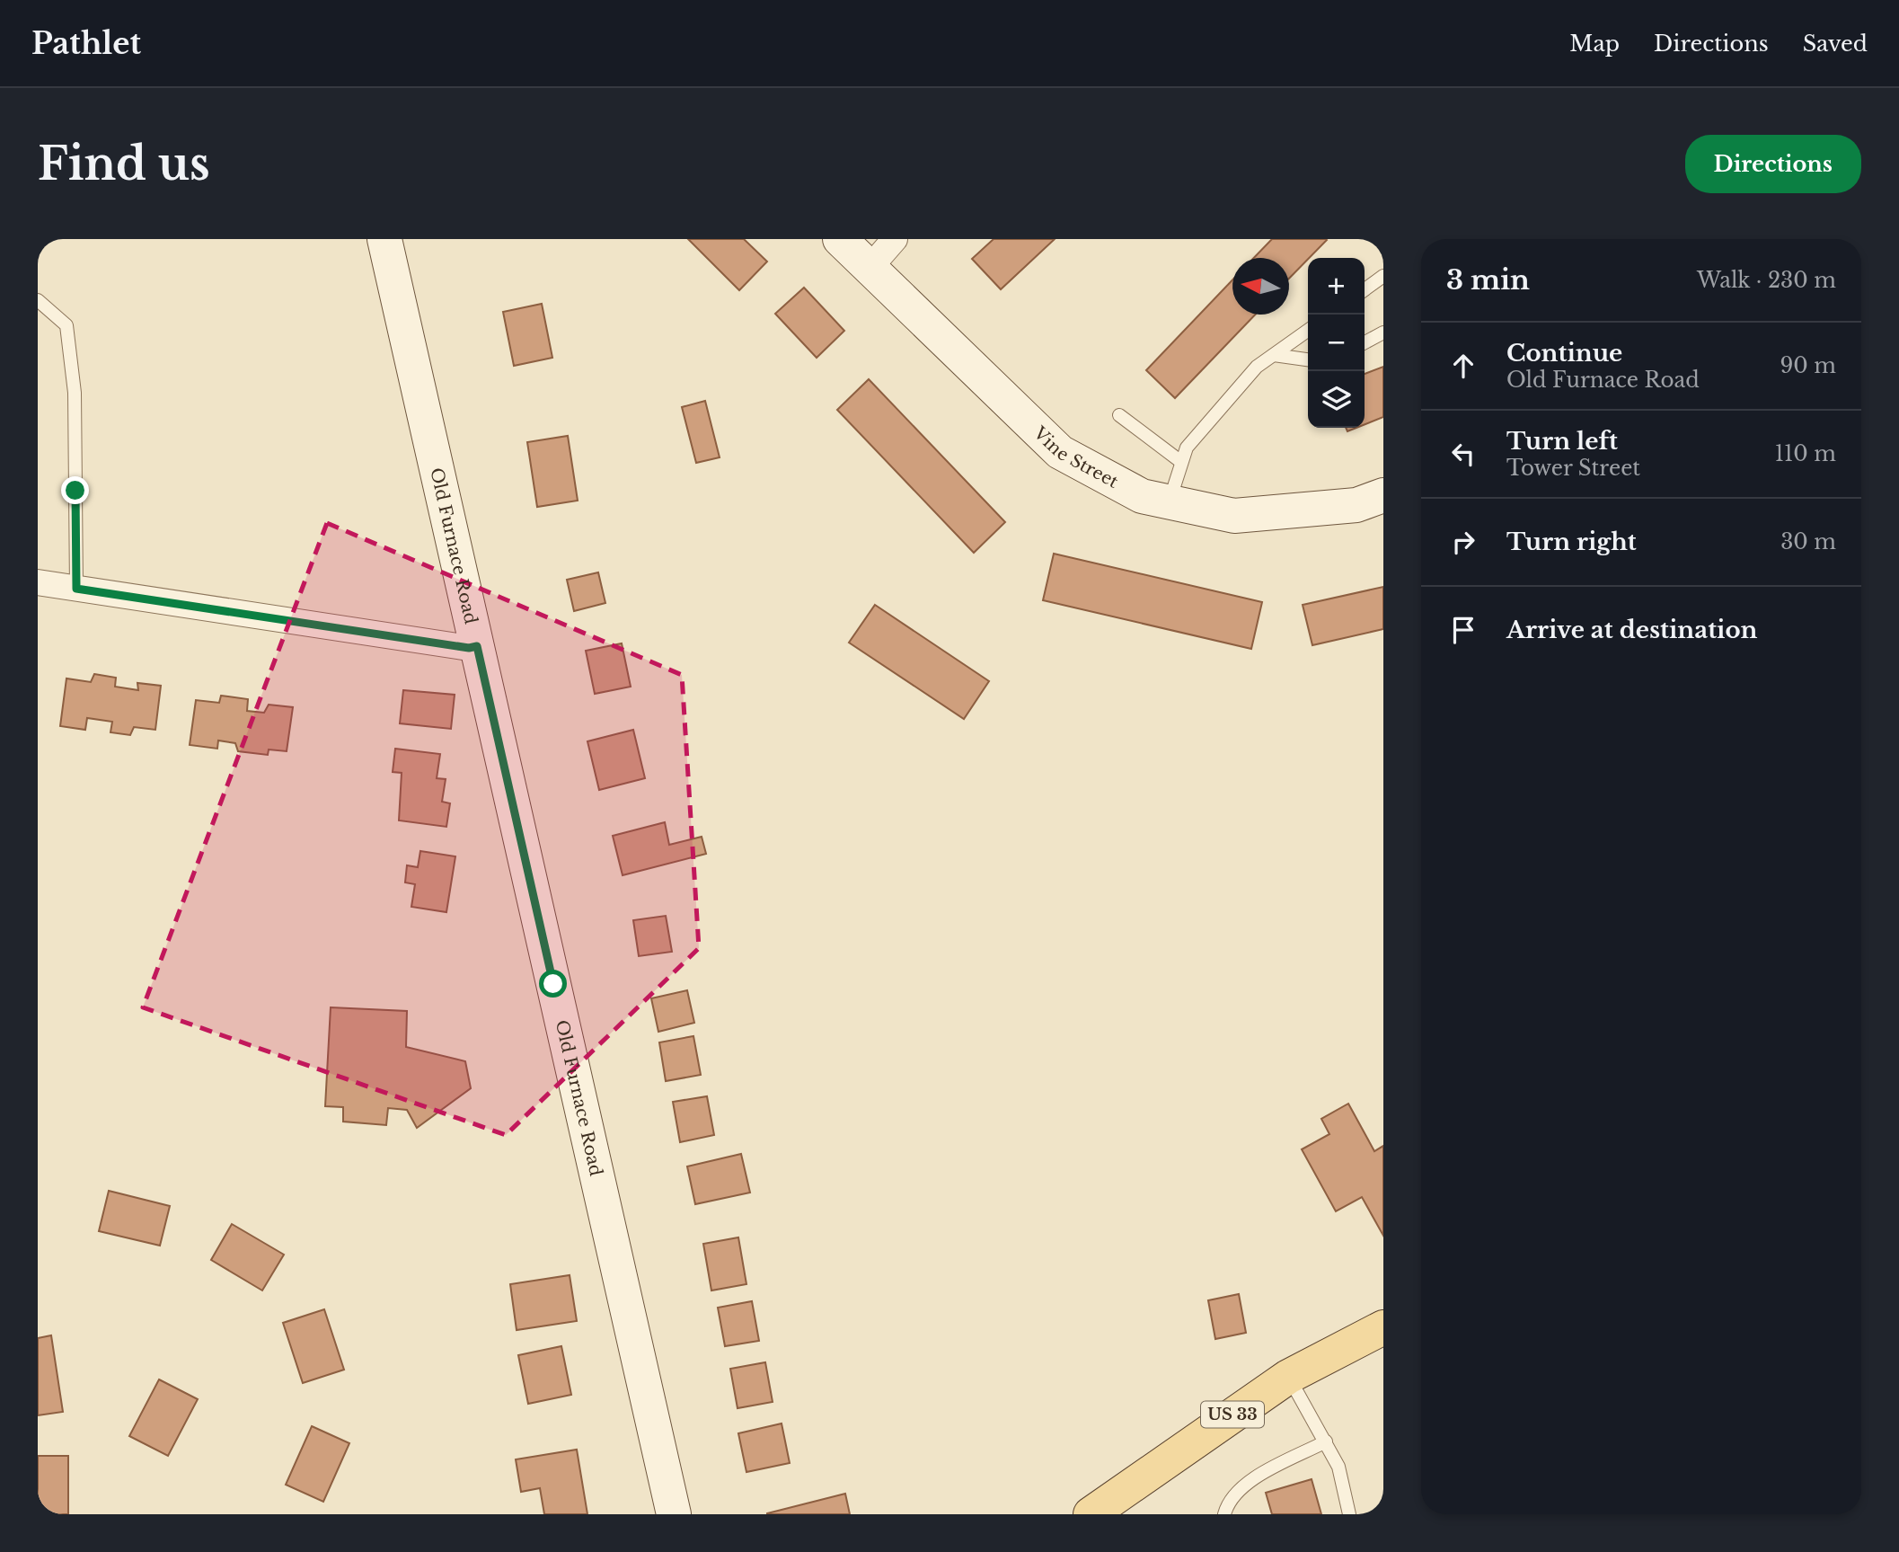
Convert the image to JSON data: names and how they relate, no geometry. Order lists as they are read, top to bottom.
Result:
{
  "streets": {
    "main road": ["US 33"],
    "street": ["Vine Street", "Old Furnace Road"]
  },
  "north": "left",
  "page": {
    "header": "Pathlet",
    "nav": ["Map", "Directions", "Saved"],
    "buttons": "Directions",
    "title": "Find us",
    "heading": ["3 min", "Walk · 230 m"],
    "map_buttons": ["+", "−"],
    "list": [
      ["Continue", "Old Furnace Road", "90 m"],
      ["Turn left", "Tower Street", "110 m"],
      ["Turn right", "30 m"],
      "Arrive at destination"
    ]
  }
}
